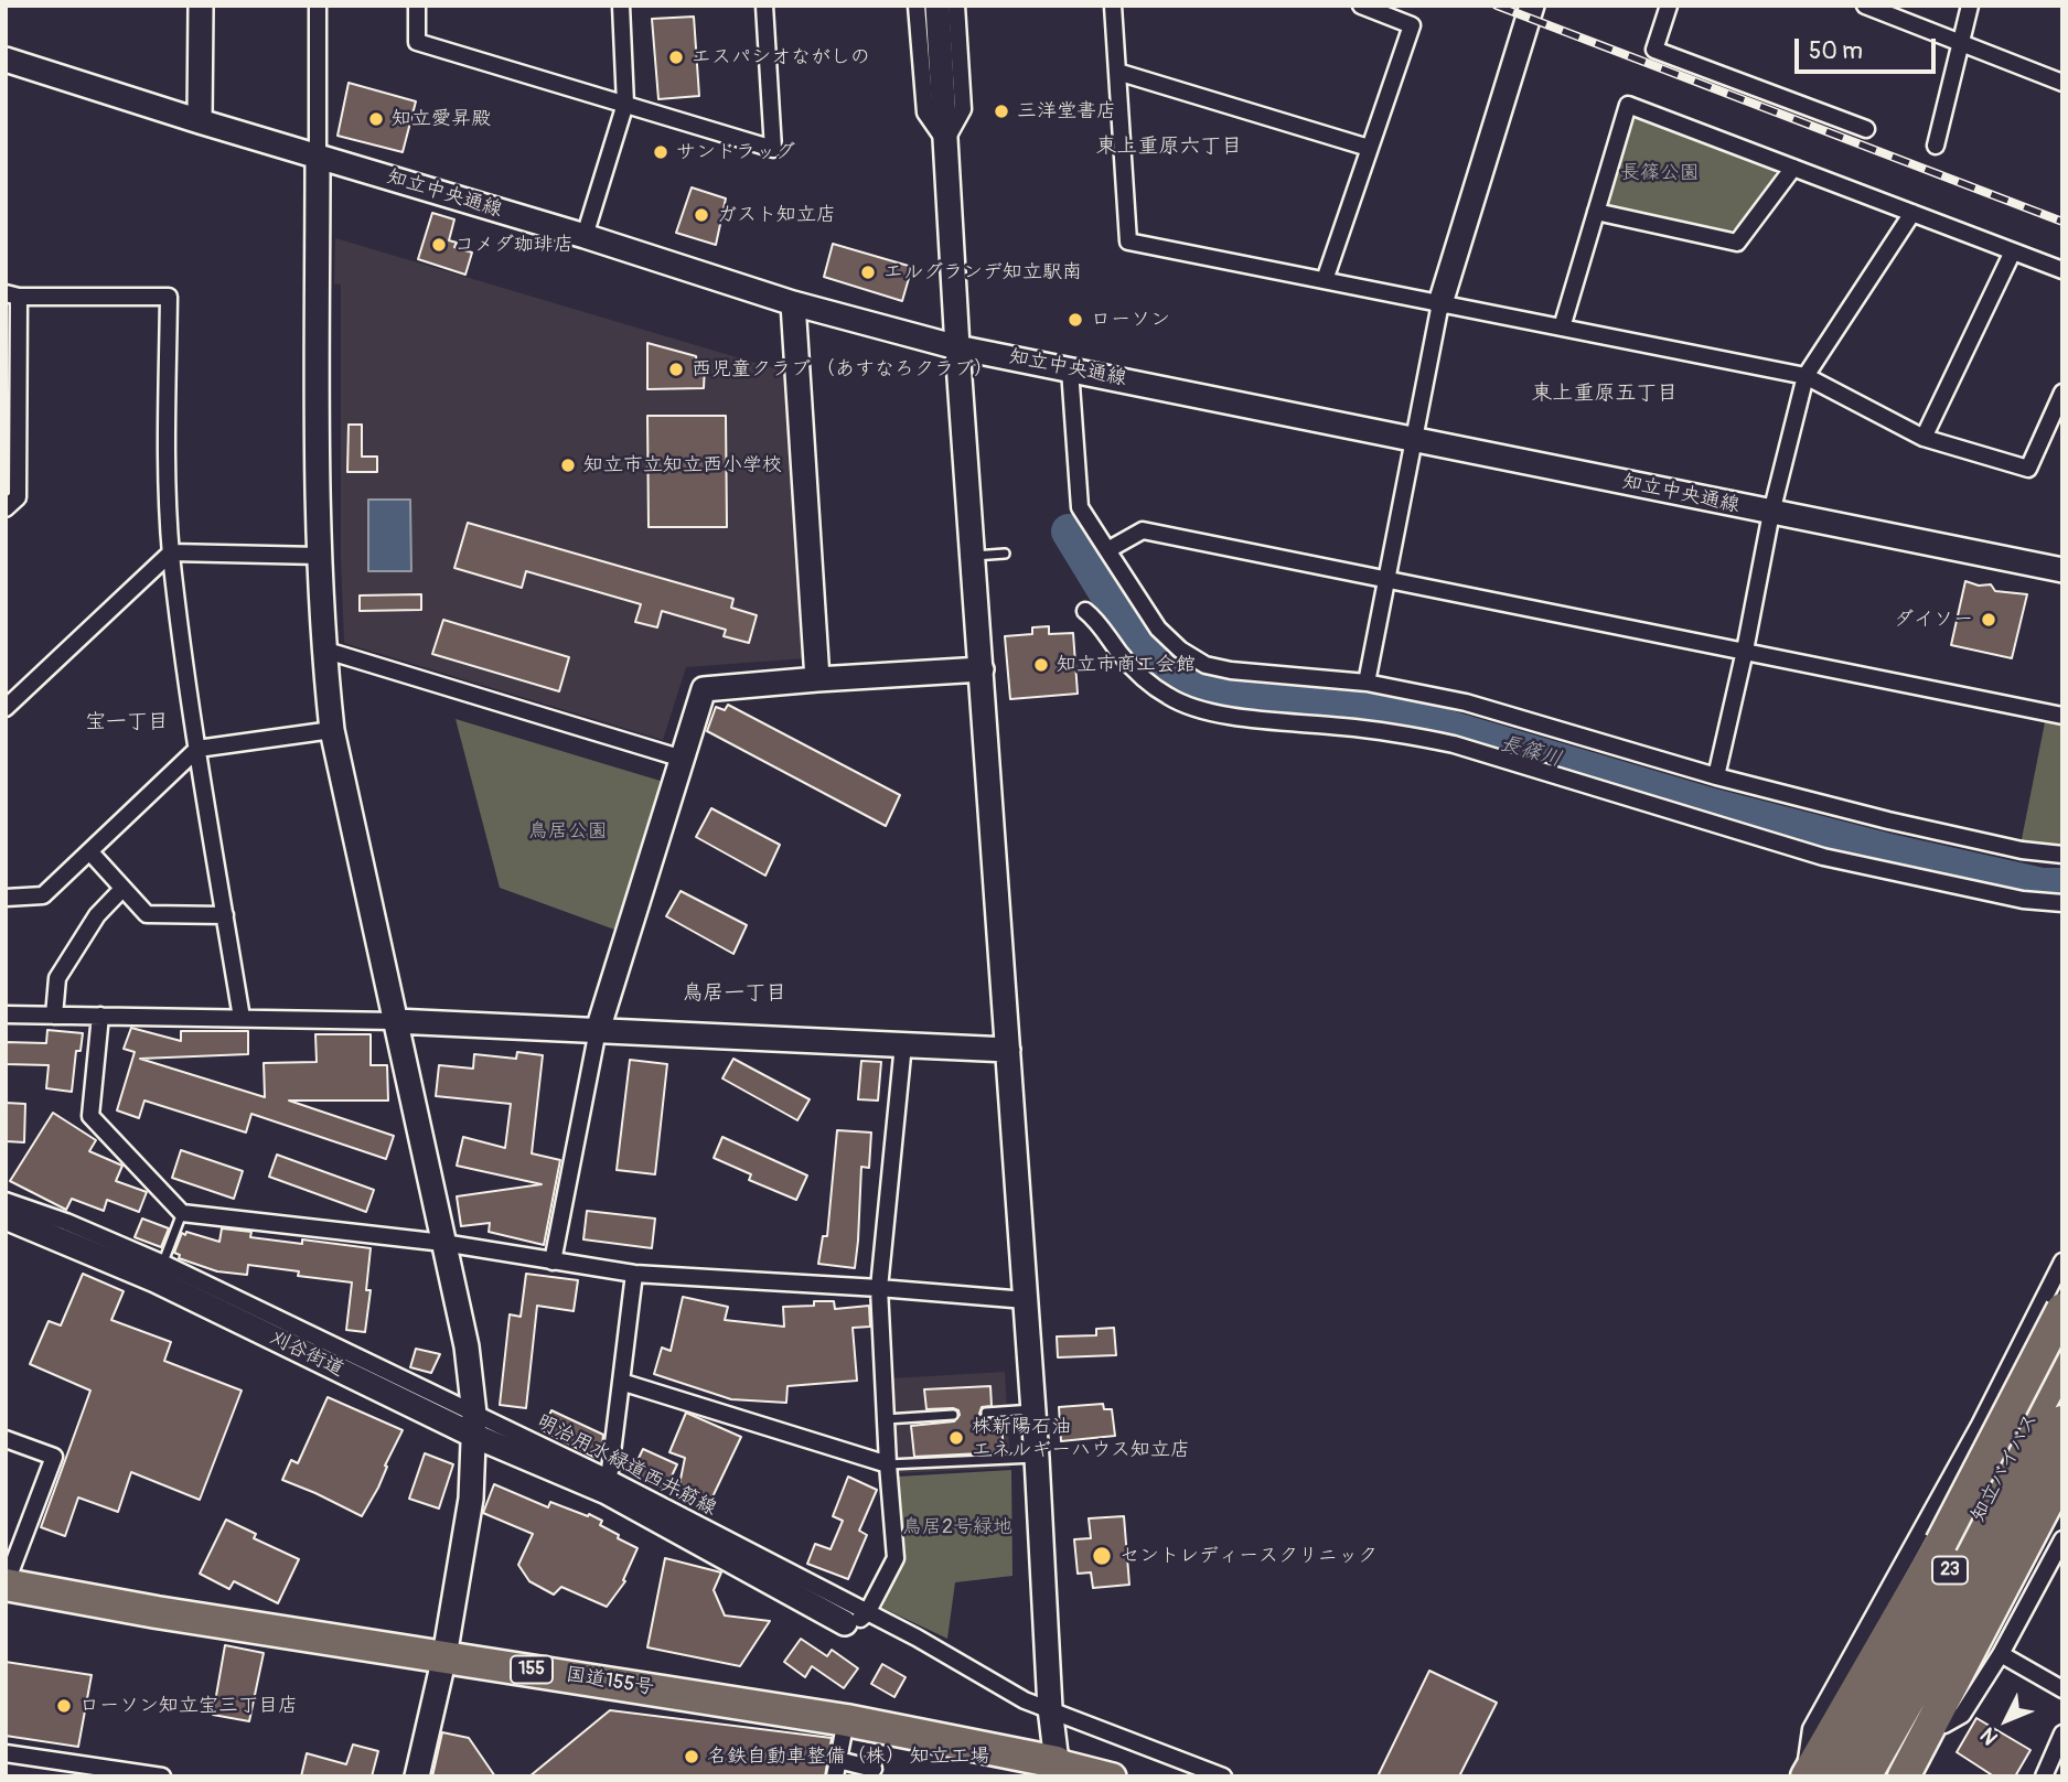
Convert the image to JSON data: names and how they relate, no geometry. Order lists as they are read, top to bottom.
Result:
{
  "streets": {
    "highway": [
      "知立バイパス",
      "23",
      "155",
      "国道155号"
    ],
    "street": ["知立中央通線", "刈谷街道"]
  },
  "districts": [
    "東上重原六丁目",
    "東上重原五丁目",
    "宝一丁目",
    "鳥居一丁目"
  ],
  "water": ["長篠川"],
  "parks": ["長篠公園", "鳥居公園", "鳥居2号緑地"],
  "places": [
    "エスパシオながしの",
    "三洋堂書店",
    "知立愛昇殿",
    "サンドラッグ",
    "ガスト知立店",
    "コメダ珈琲店",
    "エルグランデ知立駅南",
    "ローソン",
    "西児童クラブ （あすなろクラブ）",
    "知立市立知立西小学校",
    "ダイソー",
    "知立市商工会館",
    "株新陽石油 エネルギーハウス知立店",
    "セントレディースクリニック",
    "ローソン知立宝三丁目店",
    "名鉄自動車整備（株） 知立工場"
  ],
  "scale_bar": "50 m",
  "north": "bottom left"
}
